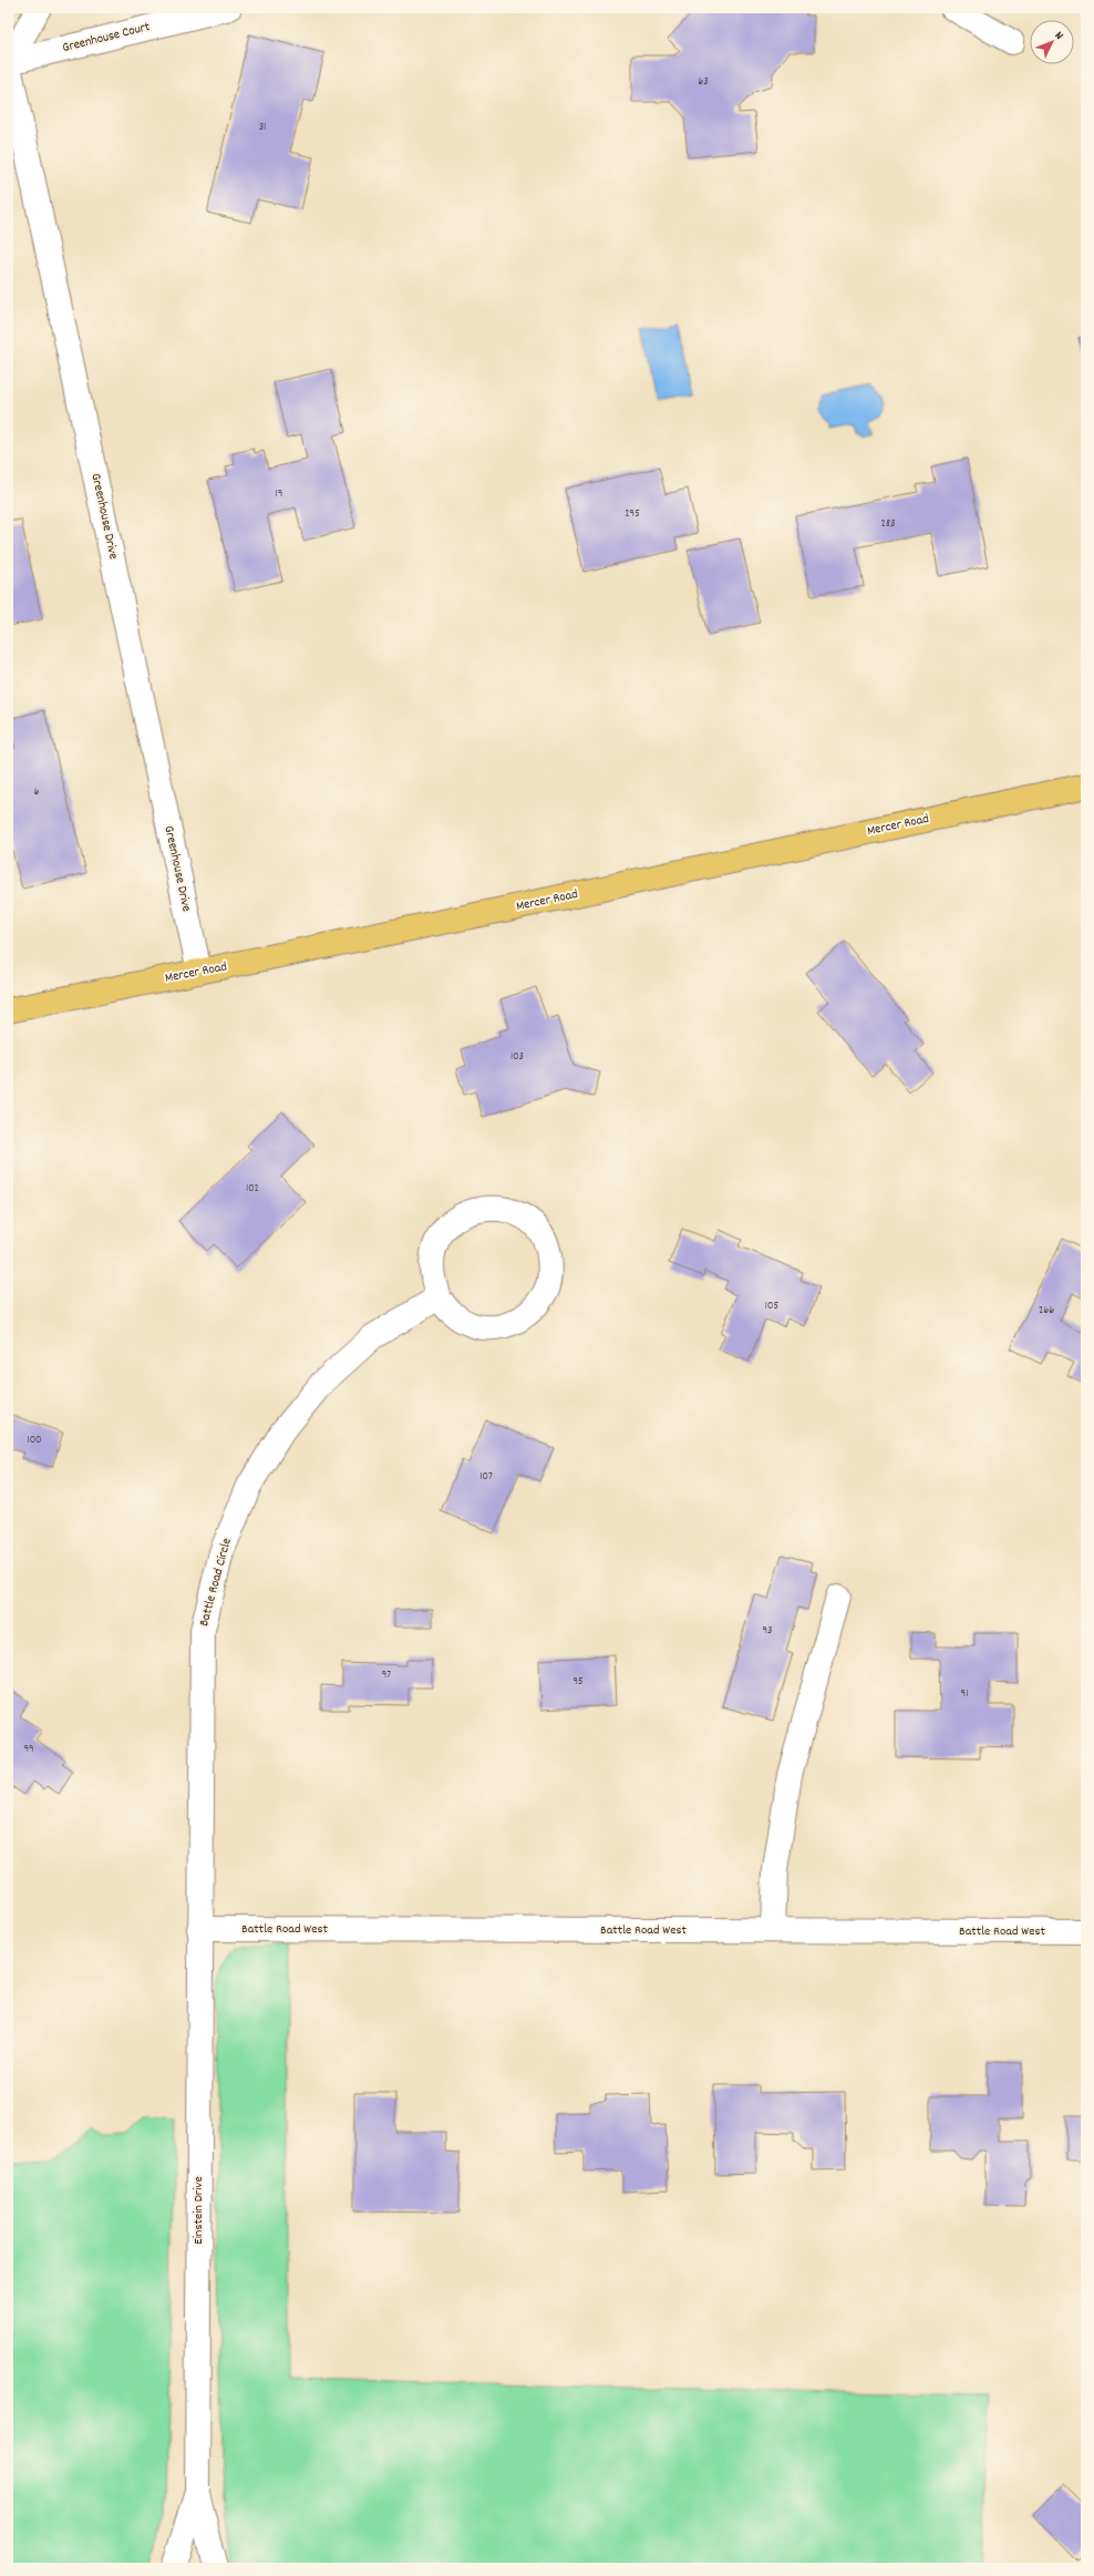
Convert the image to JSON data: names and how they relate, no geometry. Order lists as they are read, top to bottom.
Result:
{
  "streets": {
    "main road": ["Mercer Road"],
    "street": [
      "Greenhouse Court",
      "Greenhouse Drive",
      "Battle Road Circle",
      "Battle Road West",
      "Einstein Drive"
    ]
  },
  "crossings": [
    ["Greenhouse Court", "Greenhouse Drive"],
    ["Greenhouse Drive", "Mercer Road"],
    ["Battle Road Circle", "Battle Road West"],
    ["Battle Road Circle", "Einstein Drive"],
    ["Battle Road West", "Einstein Drive"]
  ],
  "house_numbers": [
    "63",
    "31",
    "19",
    "295",
    "283",
    "6",
    "103",
    "102",
    "105",
    "266",
    "100",
    "107",
    "93",
    "97",
    "95",
    "91",
    "99"
  ],
  "north": "top right"
}
